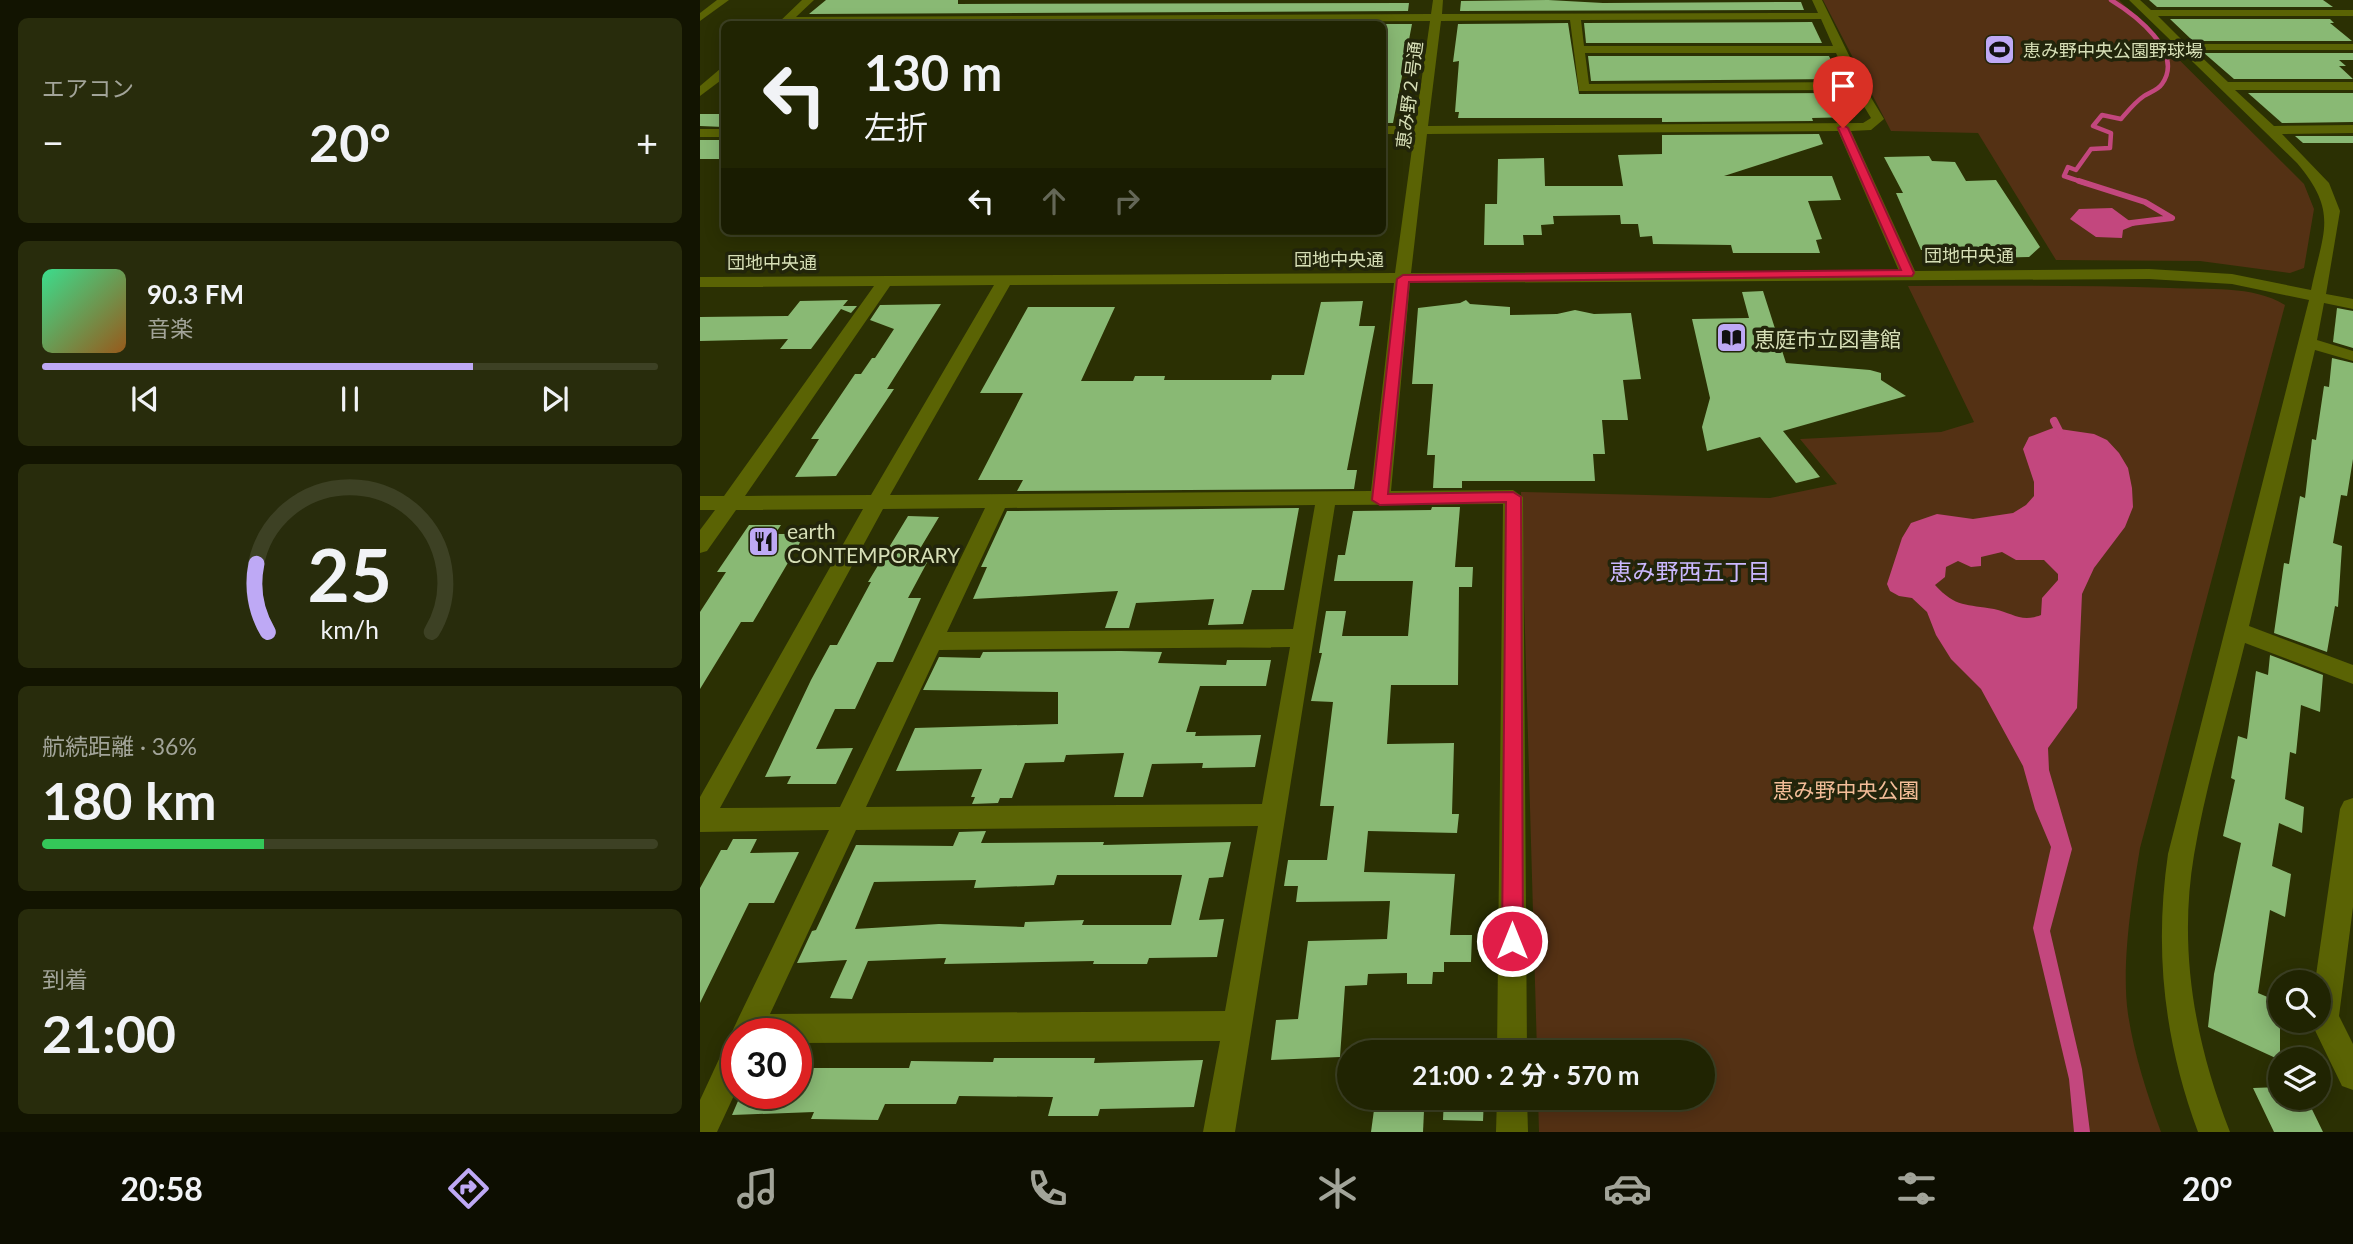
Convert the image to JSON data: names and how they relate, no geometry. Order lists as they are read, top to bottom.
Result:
{
  "streets": {
    "street": ["恵み野２号通", "団地中央通"]
  },
  "crossings": [
    ["恵み野２号通", "団地中央通"]
  ],
  "districts": ["恵み野西五丁目"],
  "parks": ["恵み野中央公園"],
  "places": {
    "sports": ["恵み野中央公園野球場"],
    "library": ["恵庭市立図書館"],
    "restaurant": ["earth CONTEMPORARY"]
  },
  "page": {
    "tile": [
      "エアコン",
      ["航続距離 · 36%", "180 km"],
      ["到着", "21:00"]
    ],
    "turn": ["130 m", "左折"],
    "heat": ["−", "20°", "+"],
    "song": ["90.3 FM", "音楽"],
    "limit": "30",
    "trip": "21:00 · 2 分 · 570 m",
    "tabs": ["20:58", "20°"],
    "gauge": ["25", "km/h"]
  }
}
